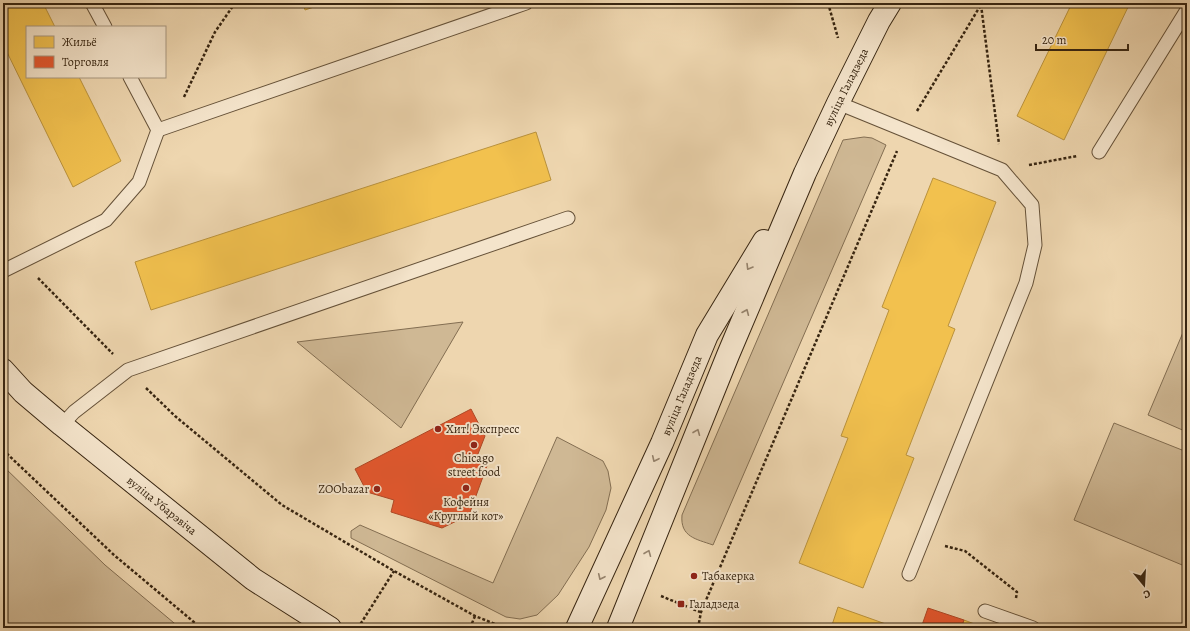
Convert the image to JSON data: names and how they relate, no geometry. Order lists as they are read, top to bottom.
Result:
{
  "streets": {
    "main road": ["вуліца Галадзеда", "вуліца Убарэвіча"]
  },
  "places": {
    "other": [
      "Хит! Экспресс",
      "Chicago street food",
      "Кофейня «Круглый кот»",
      "ZOObazar",
      "Табакерка"
    ],
    "transit": ["Галадзеда"]
  },
  "legend": ["Жильё", "Торговля"],
  "scale_bar": "20 m",
  "north": "bottom"
}
